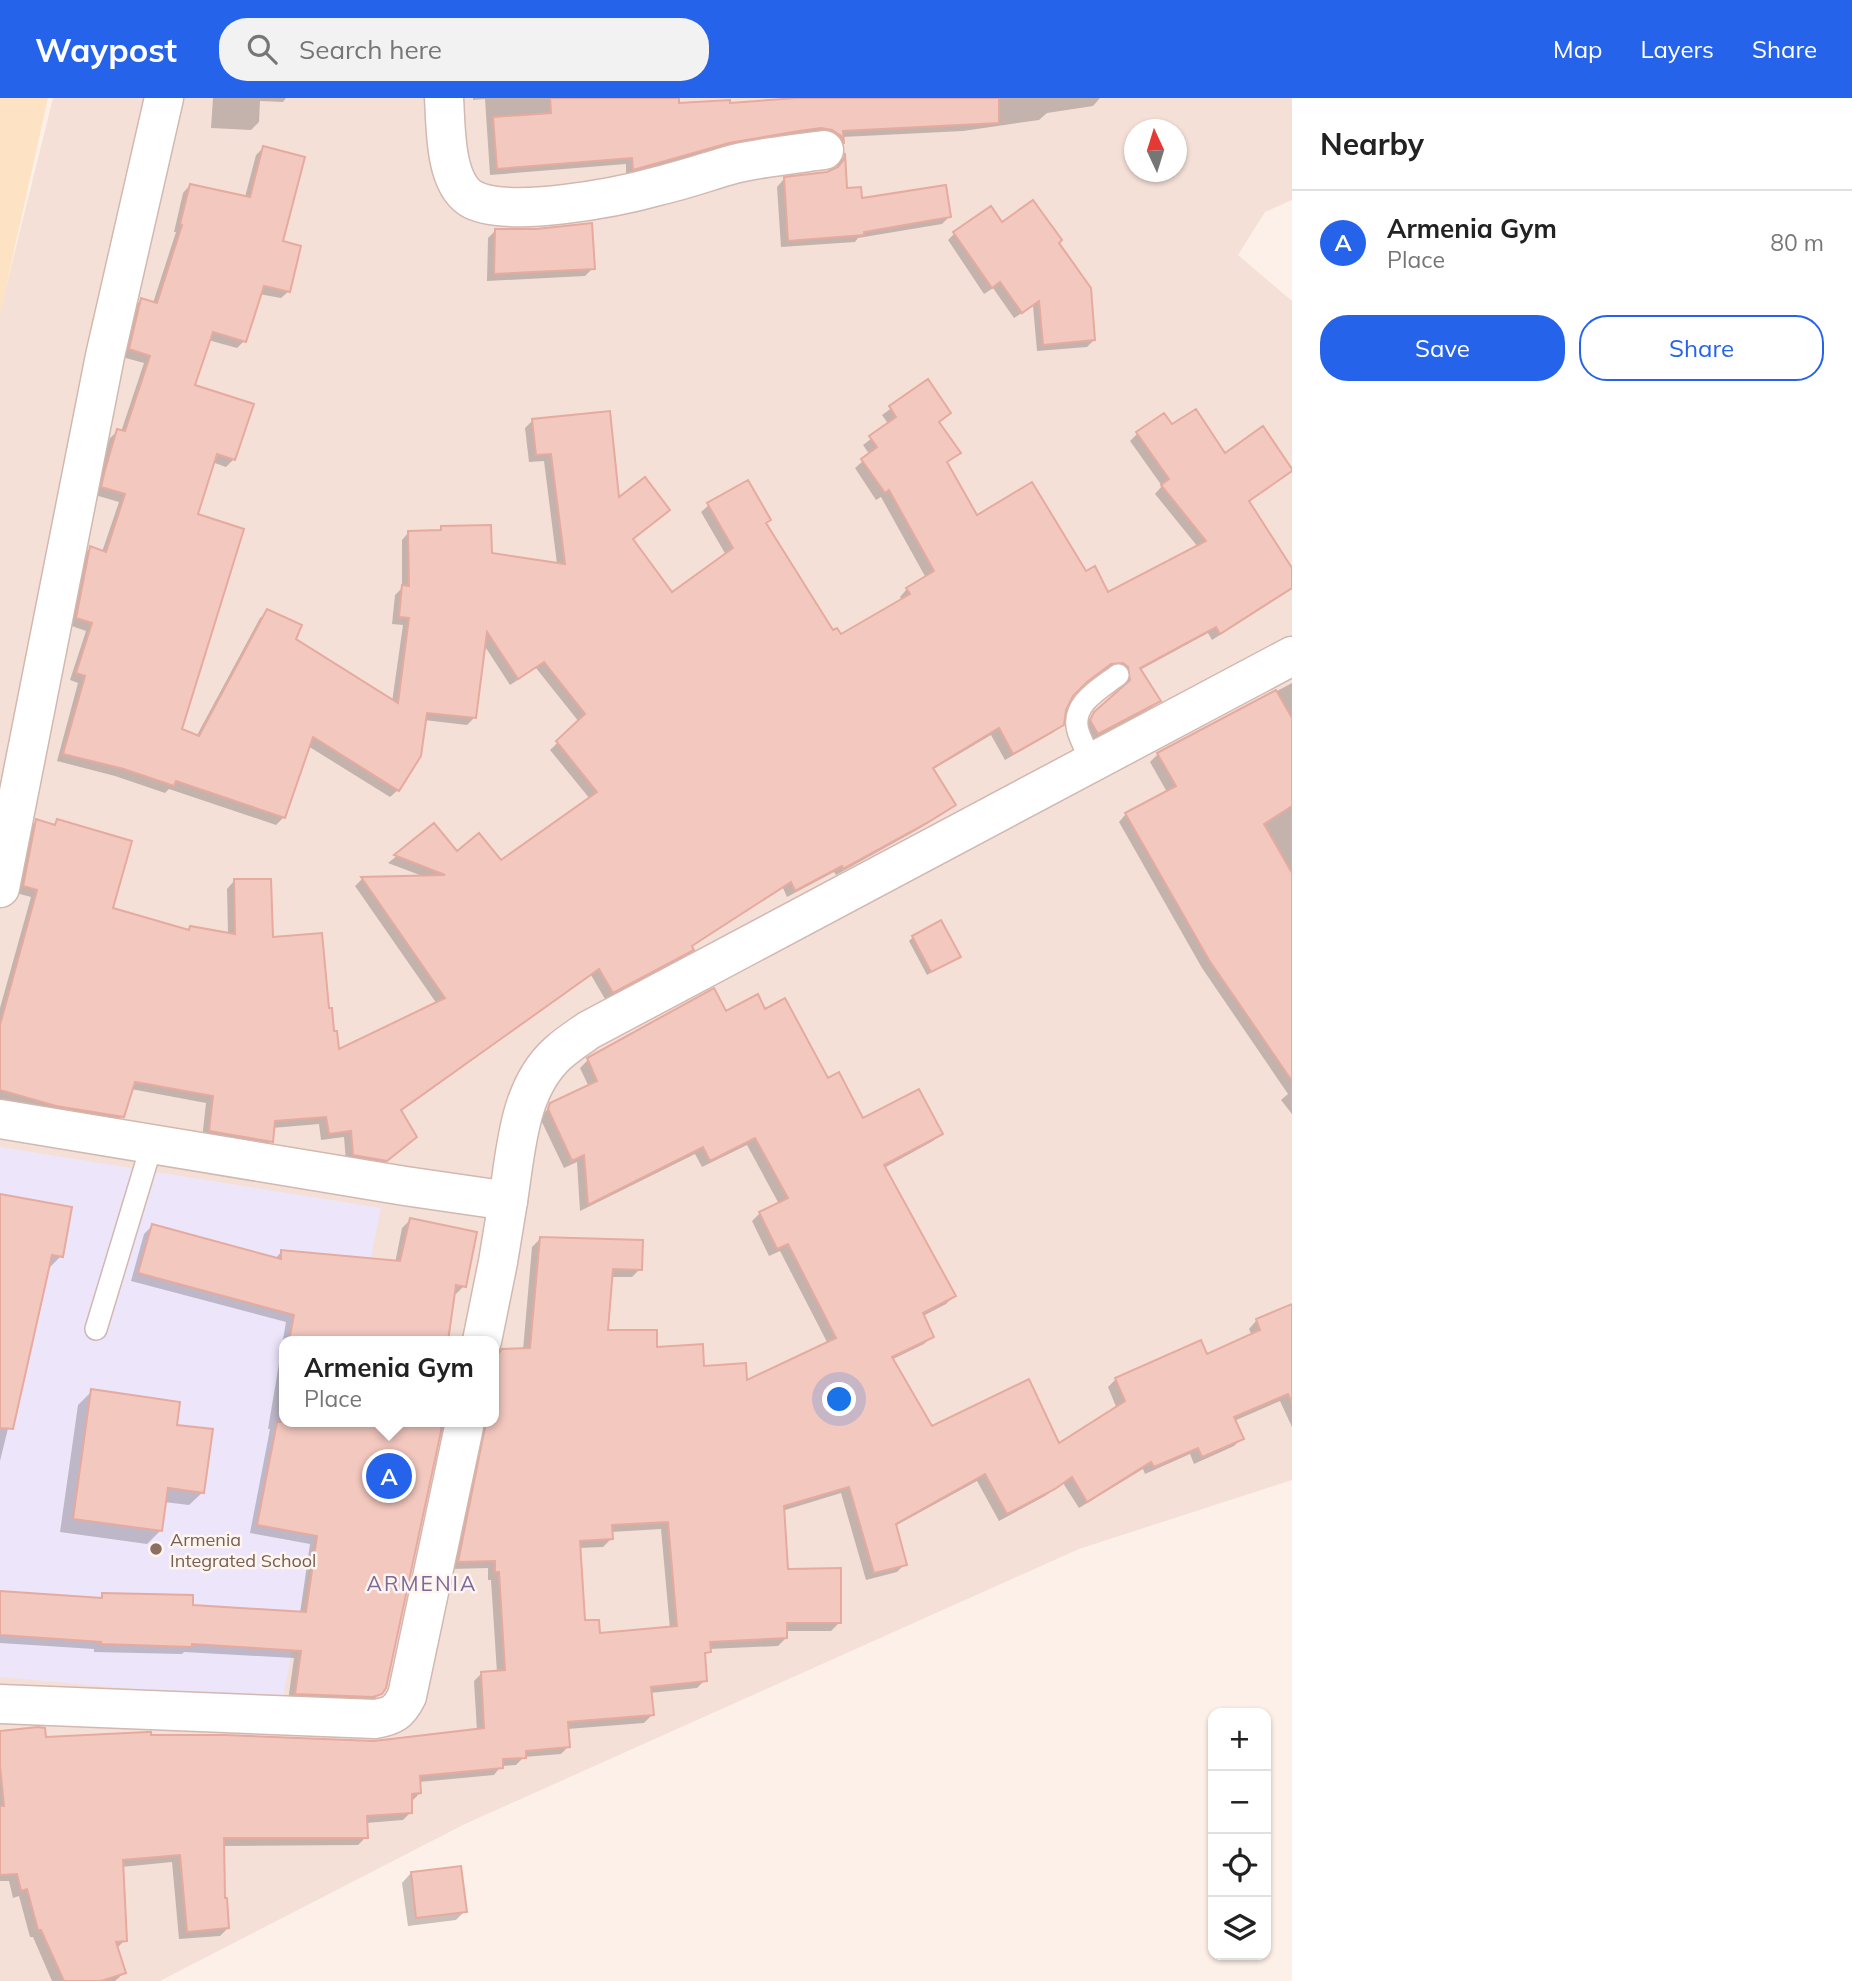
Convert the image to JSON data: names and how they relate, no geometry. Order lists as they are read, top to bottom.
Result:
{
  "districts": ["ARMENIA"],
  "places": ["Armenia Integrated School"],
  "north": "top",
  "page": {
    "header": "Waypost",
    "search": "Search here",
    "nav": ["Map", "Layers", "Share"],
    "heading": "Nearby",
    "list": [
      {
        "mark": "A",
        "name": "Armenia Gym",
        "note": "Place",
        "value": "80 m"
      }
    ],
    "buttons": ["Save", "Share"],
    "popup": ["Armenia Gym", "Place"],
    "pins": "A",
    "map_buttons": ["+", "−"]
  }
}
